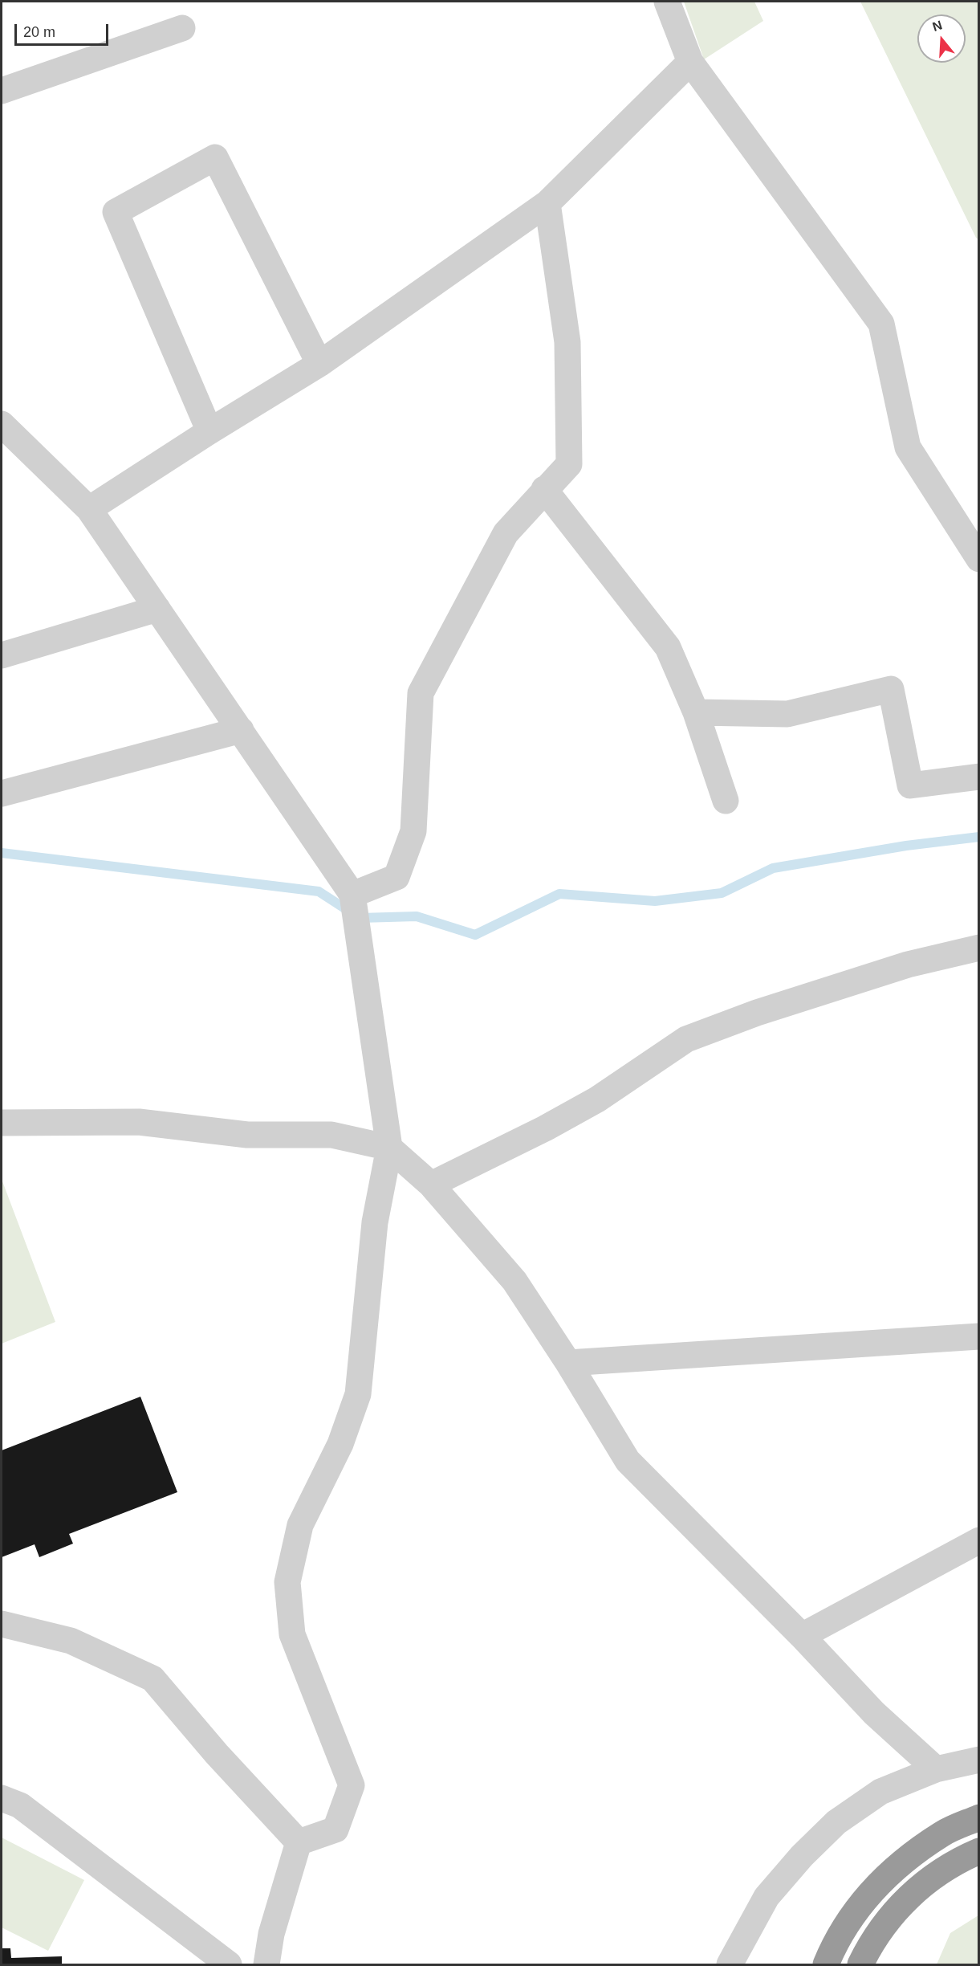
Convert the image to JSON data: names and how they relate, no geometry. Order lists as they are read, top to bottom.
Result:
{
  "scale_bar": "20 m",
  "north": "top"
}
